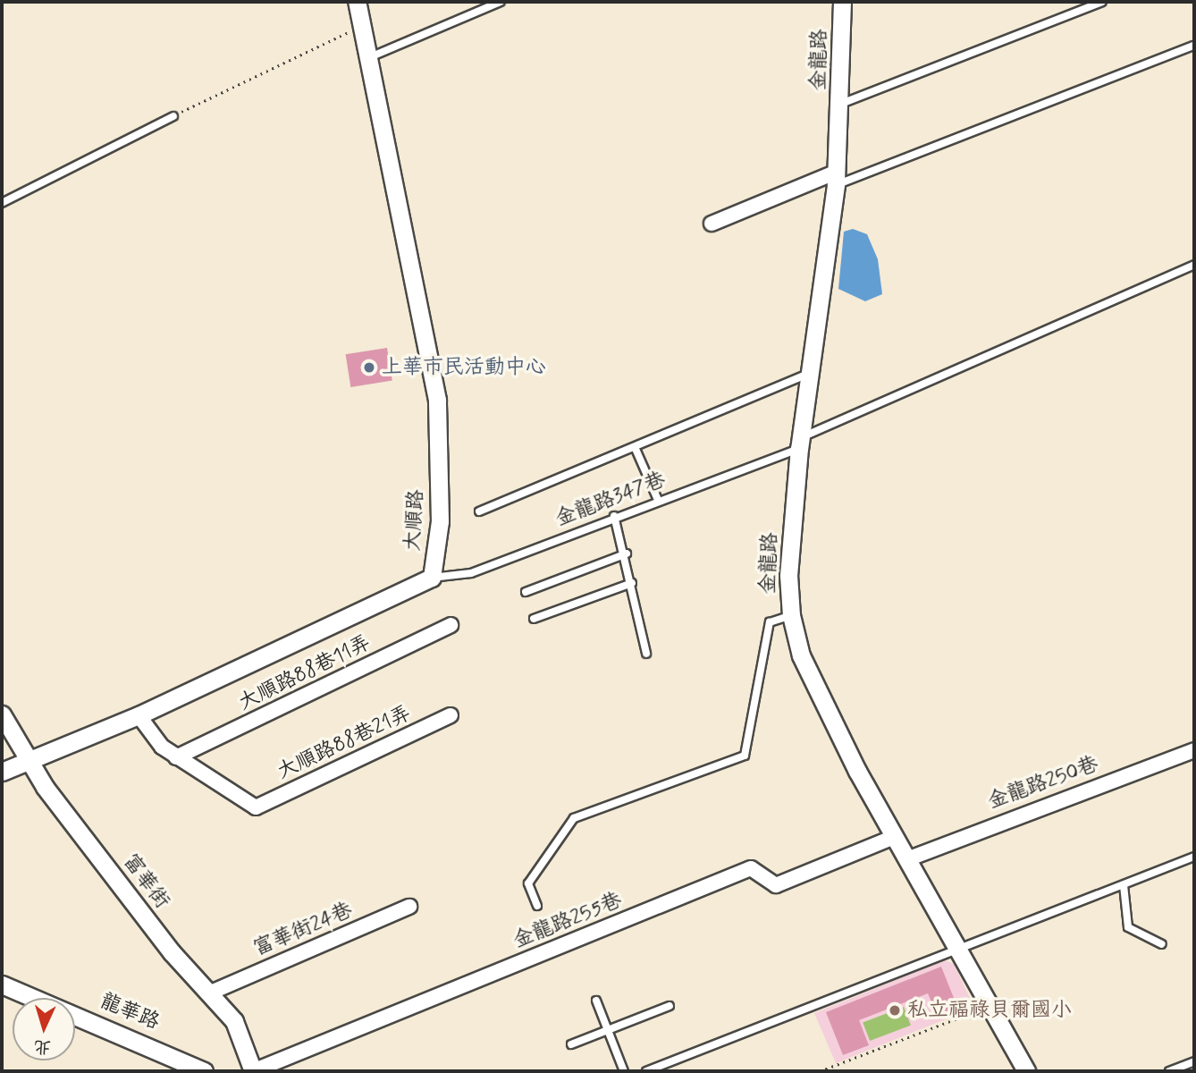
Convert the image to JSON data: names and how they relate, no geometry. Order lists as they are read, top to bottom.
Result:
{
  "streets": {
    "street": [
      "金龍路",
      "大順路",
      "大順路88巷11弄",
      "大順路88巷21弄",
      "金龍路250巷",
      "富華街",
      "金龍路255巷",
      "富華街24巷",
      "龍華路"
    ],
    "lane": ["金龍路347巷"]
  },
  "crossings": [
    ["金龍路", "金龍路347巷"],
    ["金龍路", "金龍路250巷"],
    ["金龍路", "金龍路255巷"],
    ["金龍路347巷", "大順路"],
    ["大順路", "富華街"],
    ["大順路88巷11弄", "大順路88巷21弄"],
    ["富華街", "金龍路255巷"],
    ["富華街", "富華街24巷"]
  ],
  "places": ["上華市民活動中心", "私立福祿貝爾國小"],
  "north": "bottom"
}
